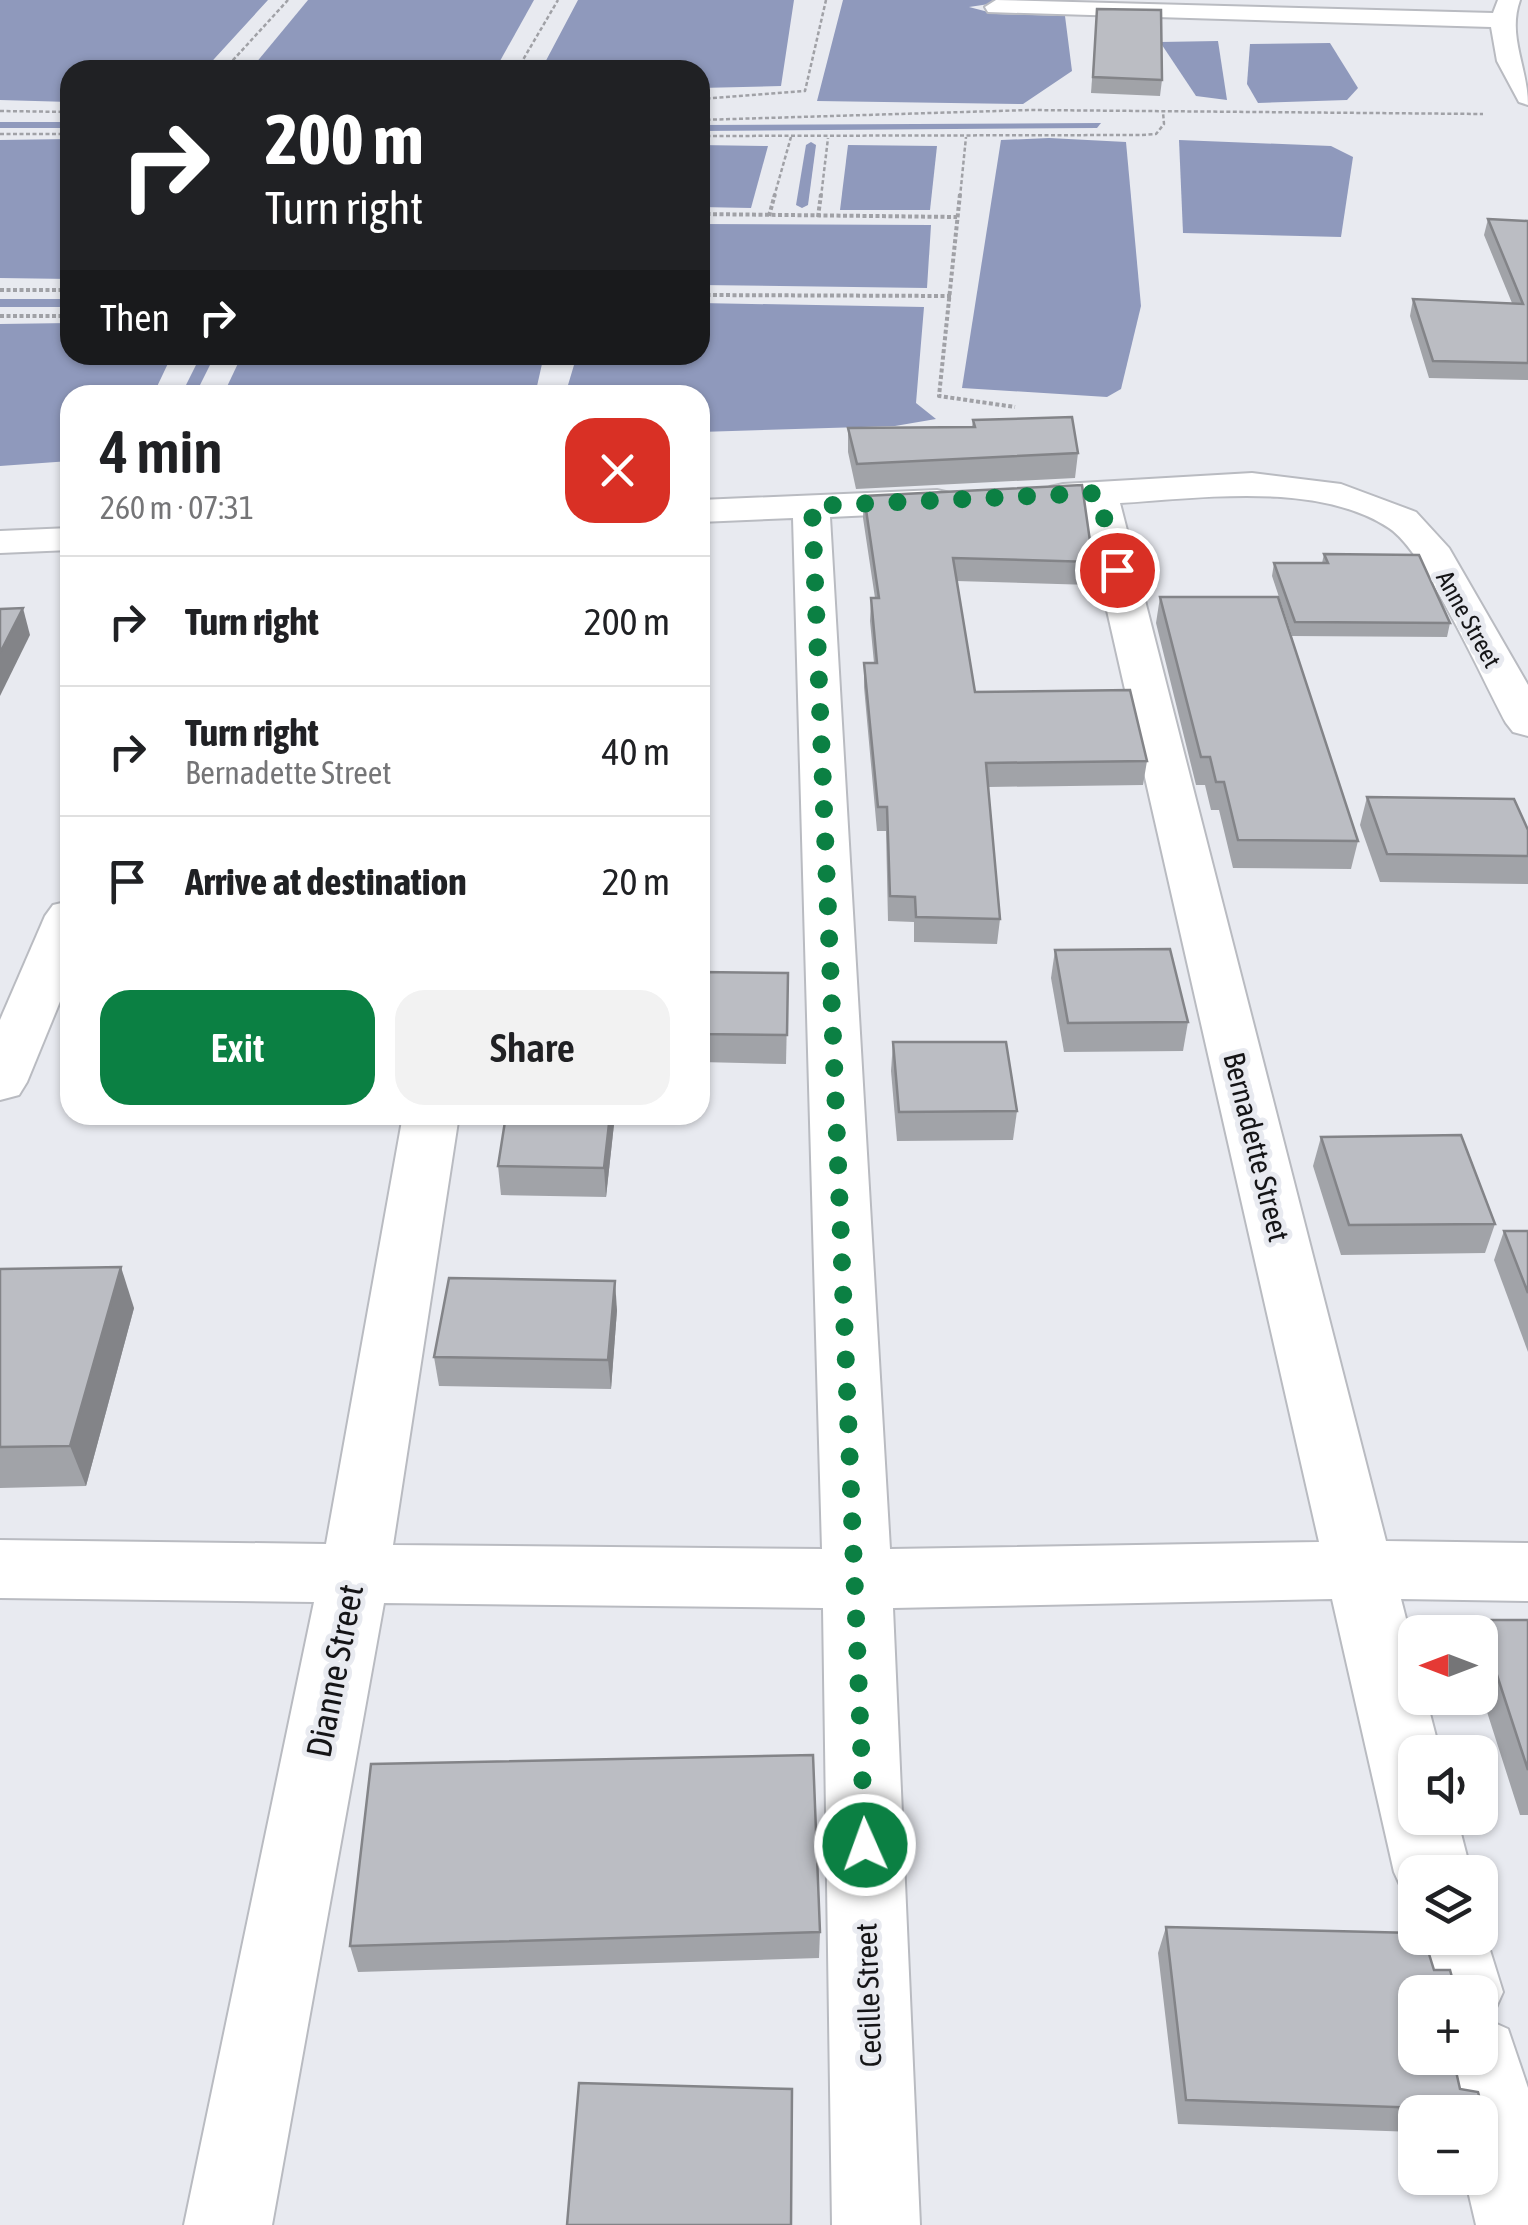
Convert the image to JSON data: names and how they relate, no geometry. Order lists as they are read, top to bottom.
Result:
{
  "streets": {
    "street": [
      "Anne Street",
      "Bernadette Street",
      "Dianne Street",
      "Cecille Street"
    ]
  },
  "crossings": [
    ["Anne Street", "Bernadette Street"]
  ],
  "north": "left",
  "page": {
    "turn": ["200 m", "Turn right"],
    "then": "Then",
    "heading": ["4 min", "260 m · 07:31"],
    "list": [
      {
        "name": "Turn right",
        "value": "200 m"
      },
      {
        "name": "Turn right",
        "note": "Bernadette Street",
        "value": "40 m"
      },
      {
        "name": "Arrive at destination",
        "value": "20 m"
      }
    ],
    "buttons": ["Exit", "Share"],
    "map_buttons": ["+", "−"]
  }
}
